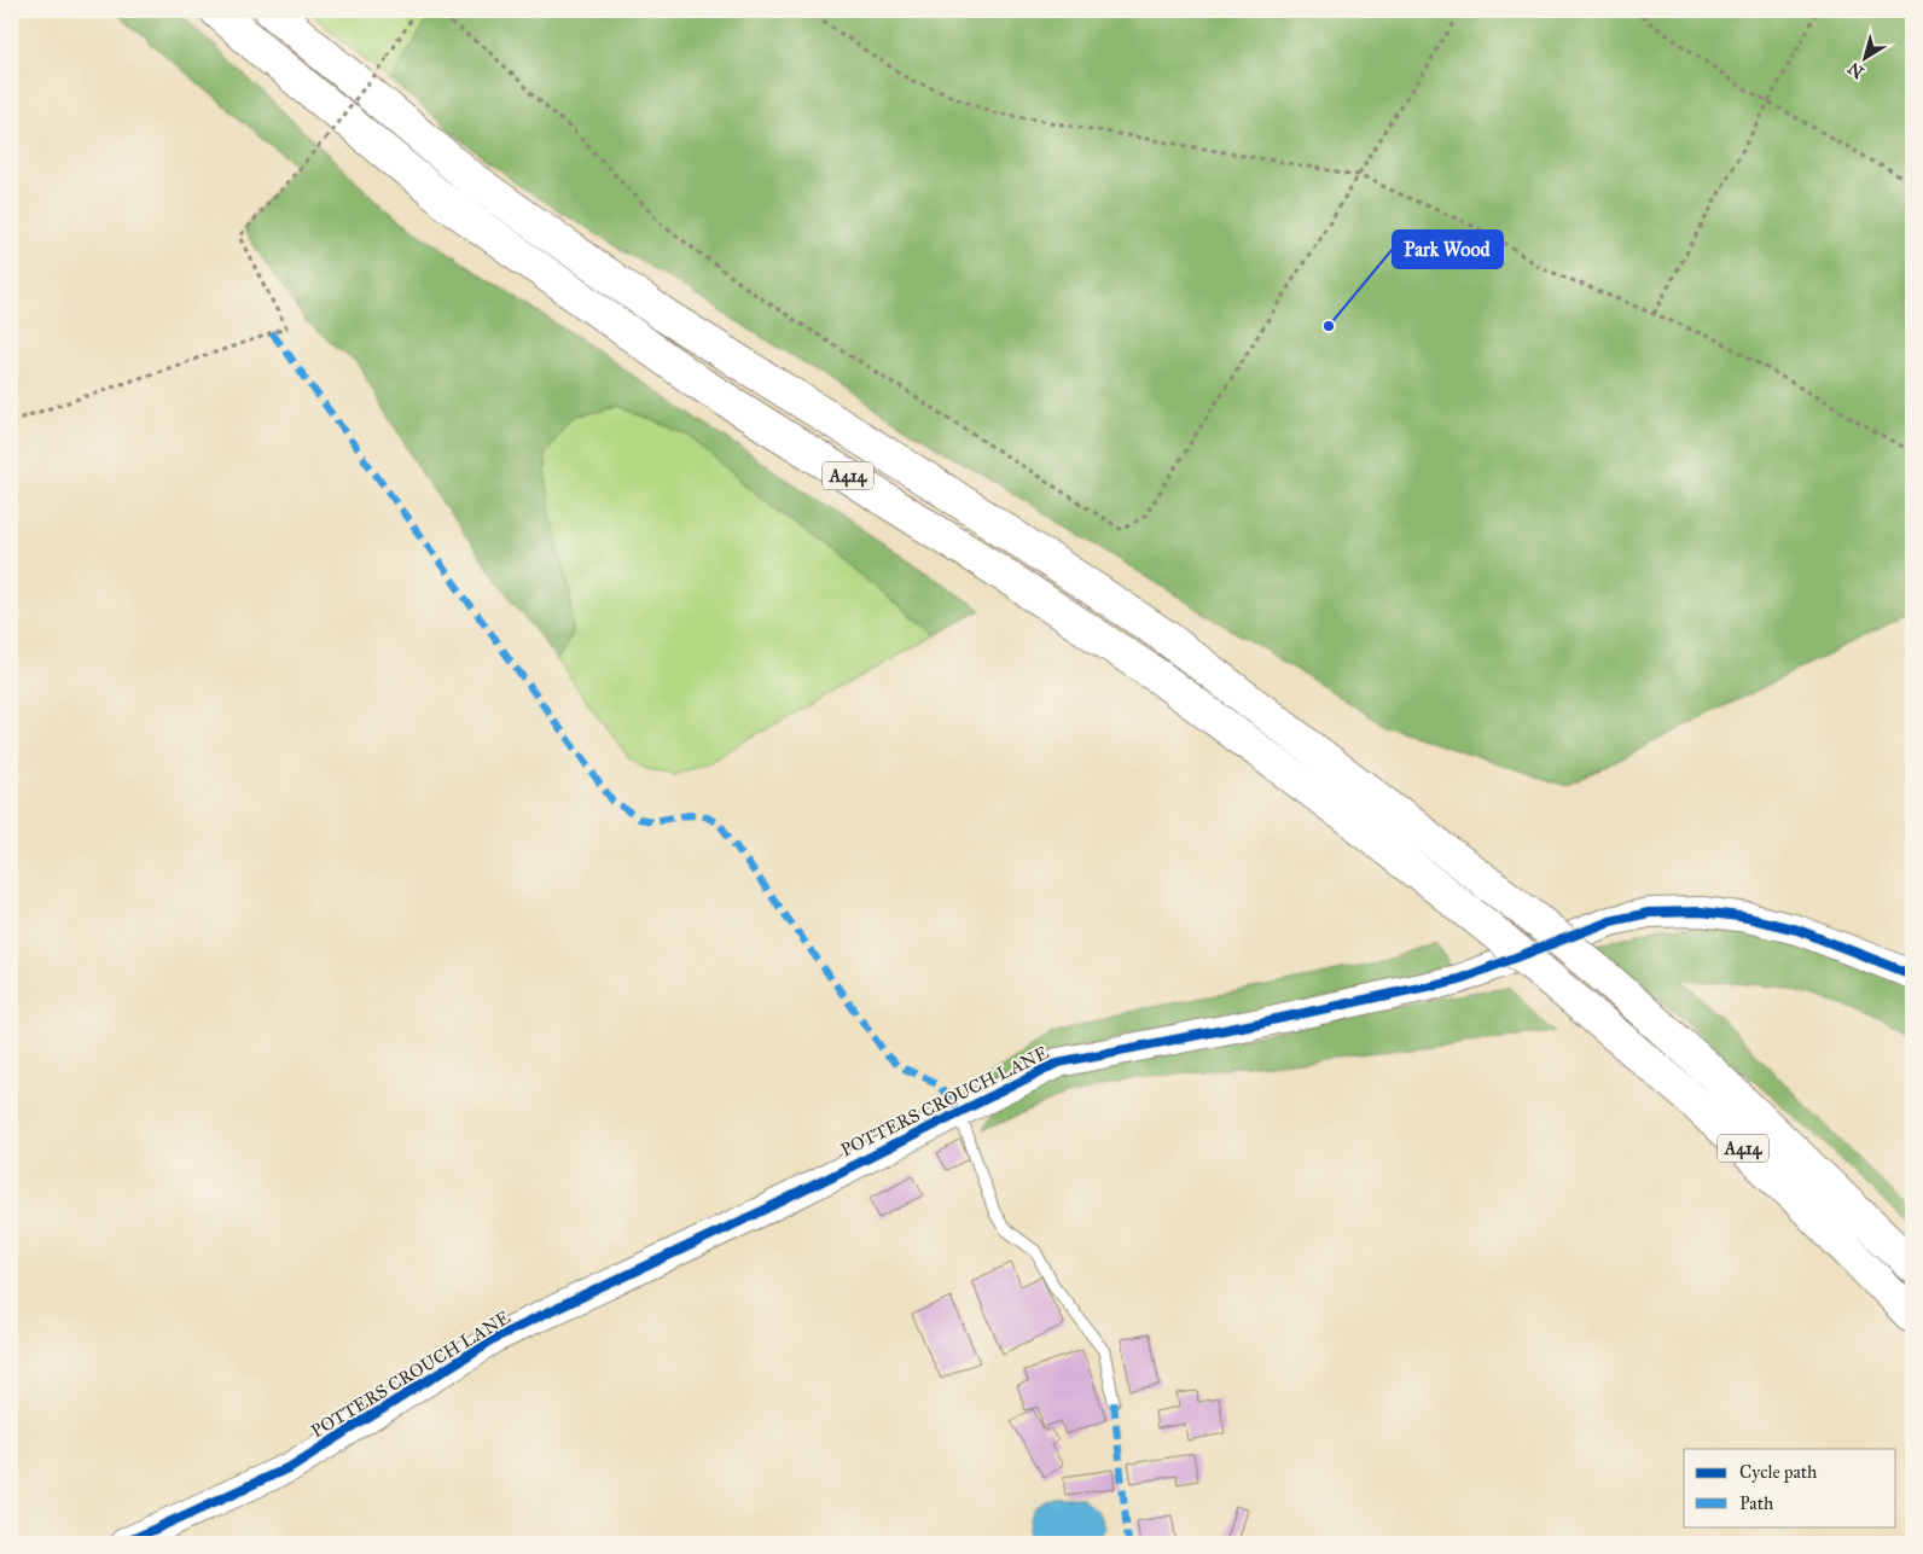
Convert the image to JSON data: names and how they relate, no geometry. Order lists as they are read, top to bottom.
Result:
{
  "streets": {
    "highway": ["A414"],
    "street": ["POTTERS CROUCH LANE"]
  },
  "places": ["Park Wood"],
  "legend": ["Cycle path", "Path"],
  "north": "bottom left"
}
